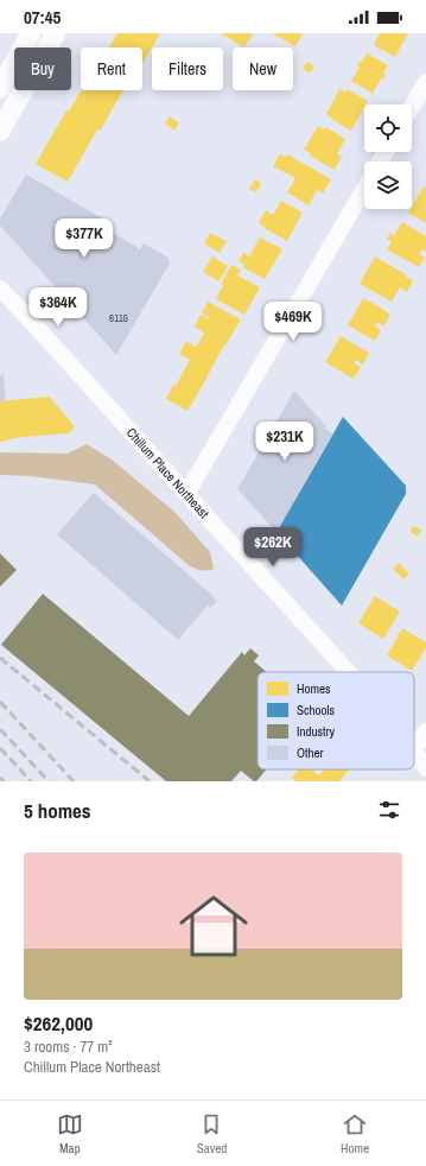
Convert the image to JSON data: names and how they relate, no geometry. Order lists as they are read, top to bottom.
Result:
{
  "streets": {
    "street": ["Chillum Place Northeast"]
  },
  "house_numbers": ["6115"],
  "legend": [
    "Homes",
    "Schools",
    "Industry",
    "Other"
  ],
  "page": {
    "status": "07:45",
    "chip": [
      "Buy",
      "Rent",
      "Filters",
      "New"
    ],
    "price": [
      "$377K",
      "$364K",
      "$469K",
      "$231K",
      "$262K"
    ],
    "heading": "5 homes",
    "list": [
      {
        "name": "$262,000",
        "note": "3 rooms · 77 m² · Chillum Place Northeast"
      }
    ],
    "tabs": ["Map", "Saved", "Home"]
  }
}
